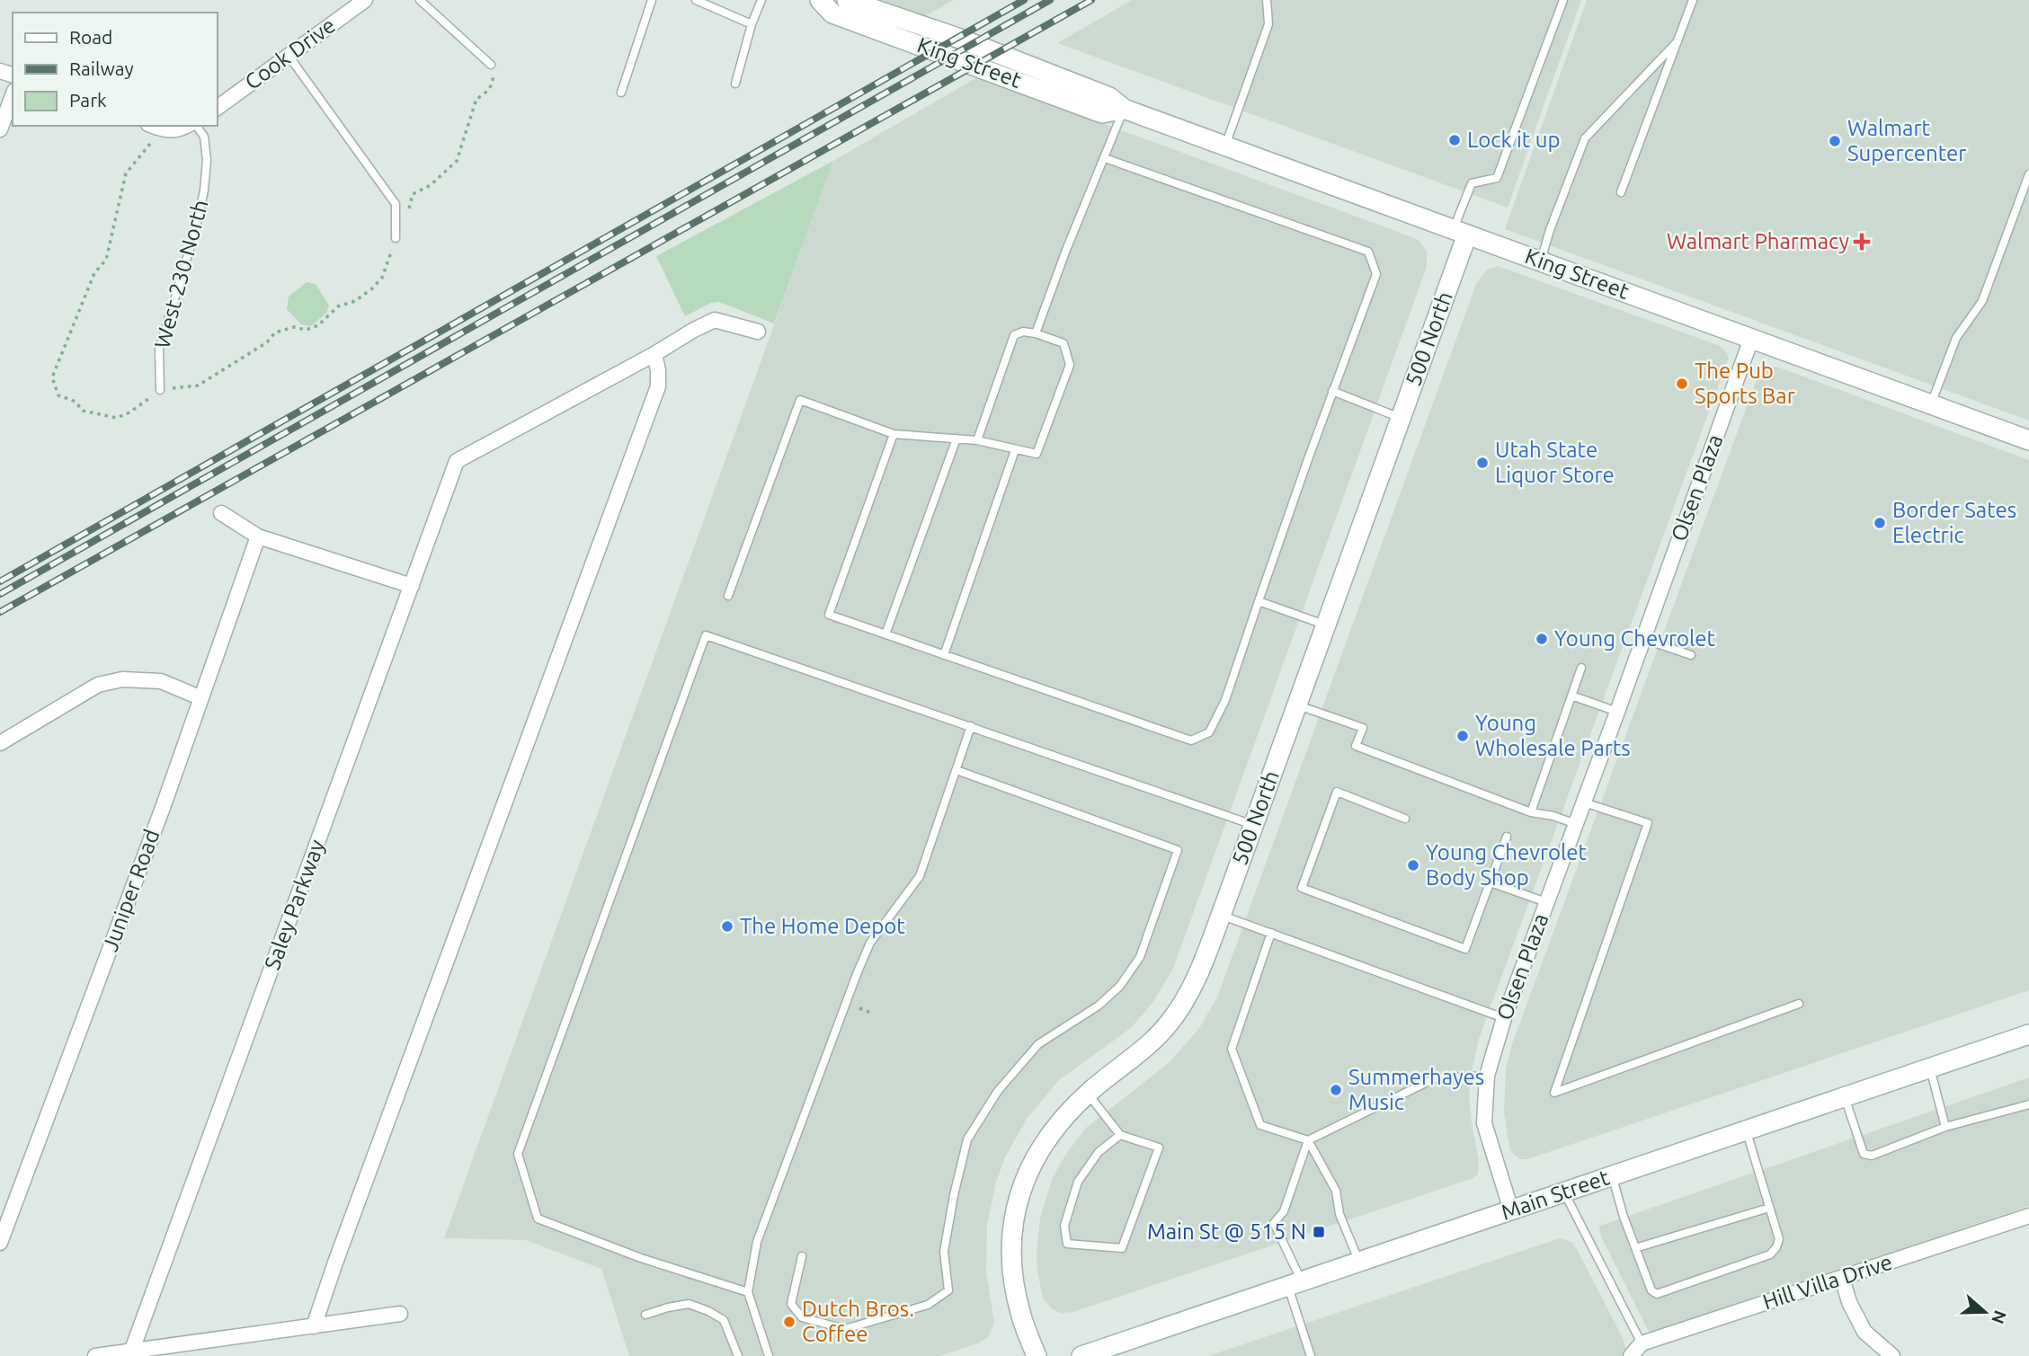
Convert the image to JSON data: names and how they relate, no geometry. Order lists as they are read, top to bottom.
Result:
{
  "streets": {
    "street": [
      "Cook Drive",
      "King Street",
      "500 North",
      "Olsen Plaza",
      "Juniper Road",
      "Saley Parkway",
      "Main Street",
      "Hill Villa Drive"
    ],
    "lane": ["West 230 North"]
  },
  "crossings": [
    ["King Street", "500 North"],
    ["King Street", "Olsen Plaza"],
    ["Olsen Plaza", "Main Street"]
  ],
  "places": {
    "other": [
      "Lock it up",
      "Walmart Supercenter",
      "The Pub Sports Bar",
      "Utah State Liquor Store",
      "Border Sates Electric",
      "Young Chevrolet",
      "Young Wholesale Parts",
      "Young Chevrolet Body Shop",
      "The Home Depot",
      "Summerhayes Music",
      "Dutch Bros. Coffee"
    ],
    "health": ["Walmart Pharmacy"],
    "transit": ["Main St @ 515 N"]
  },
  "legend": ["Road", "Railway", "Park"],
  "north": "right"
}
